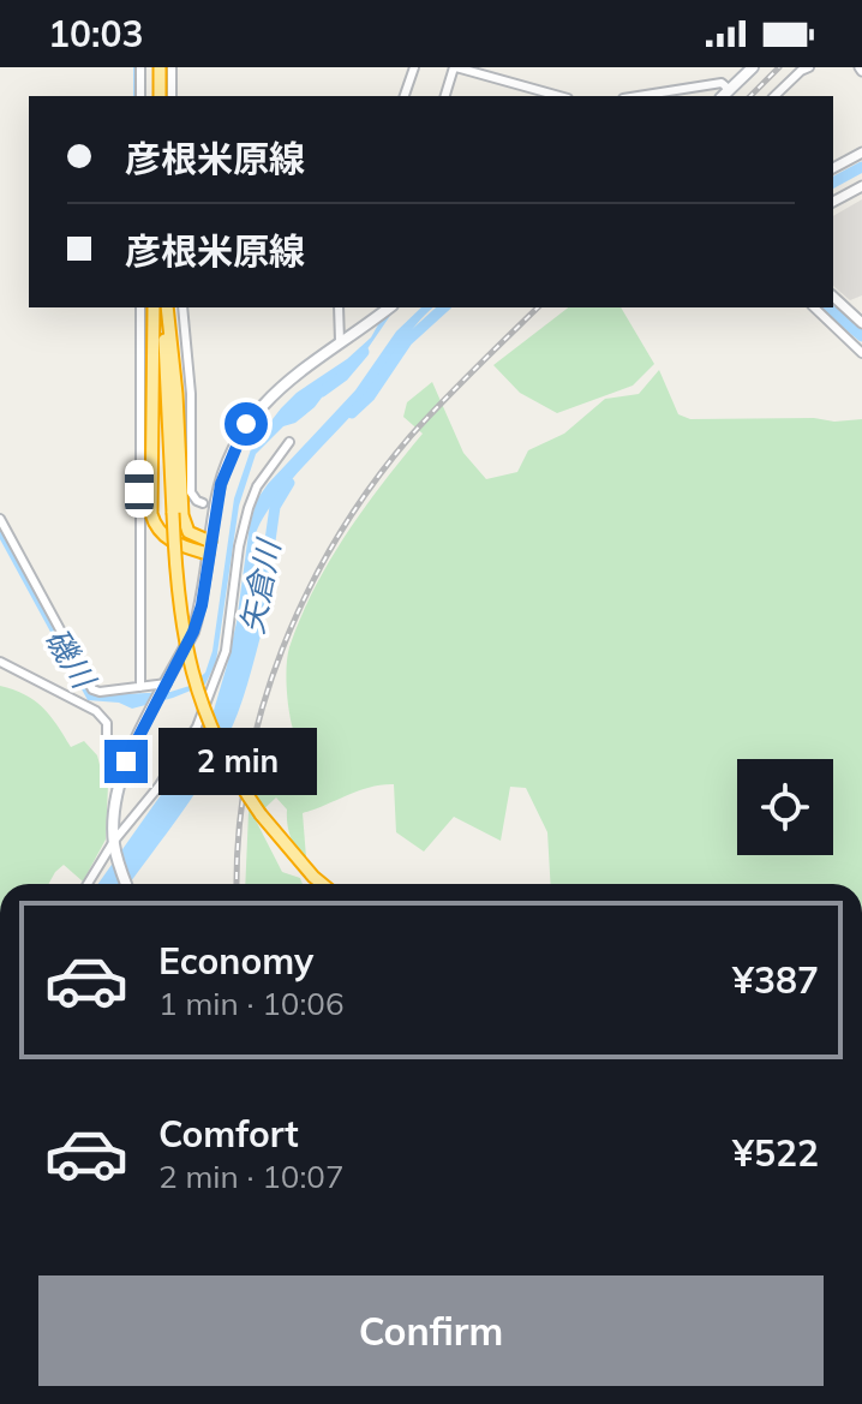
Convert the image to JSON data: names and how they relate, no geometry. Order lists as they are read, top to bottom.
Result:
{
  "water": ["矢倉川", "磯川"],
  "page": {
    "status": "10:03",
    "banner": ["彦根米原線", "彦根米原線"],
    "bubble": "2 min",
    "list": [
      {
        "name": "Economy",
        "note": "1 min · 10:06",
        "value": "¥387"
      },
      {
        "name": "Comfort",
        "note": "2 min · 10:07",
        "value": "¥522"
      }
    ],
    "buttons": "Confirm"
  }
}
